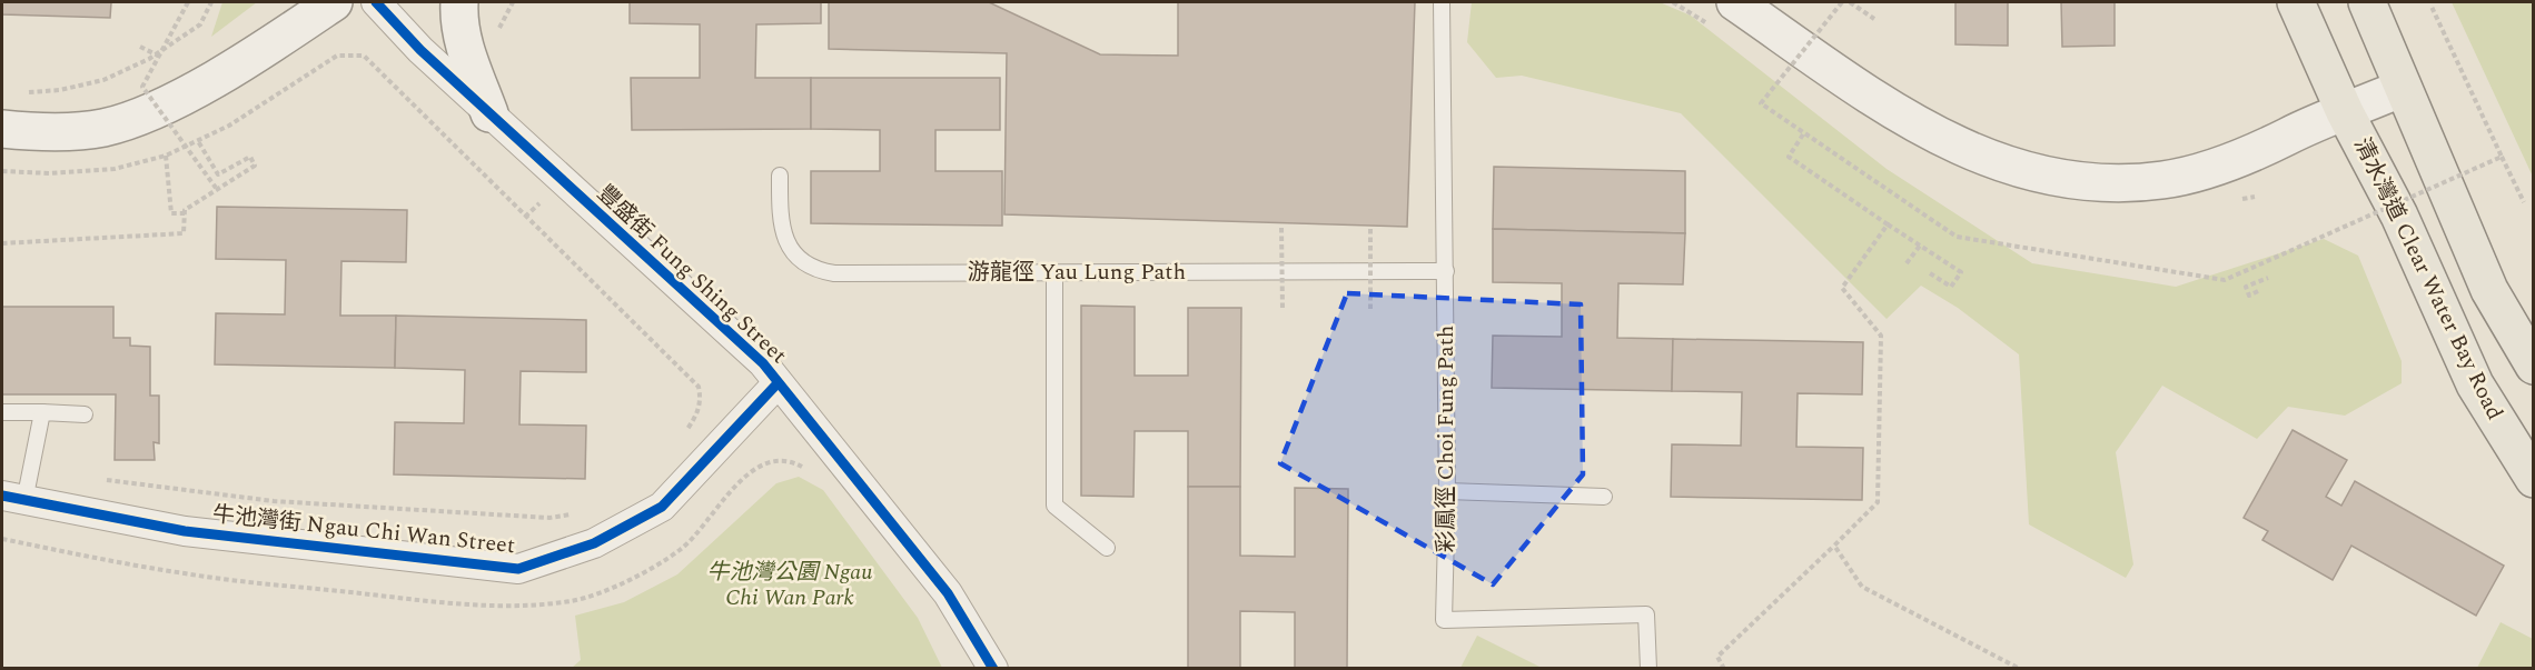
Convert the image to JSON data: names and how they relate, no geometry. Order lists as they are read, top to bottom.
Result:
{
  "streets": {
    "main road": ["清水灣道 Clear Water Bay Road"],
    "street": ["豐盛街 Fung Shing Street", "牛池灣街 Ngau Chi Wan Street"],
    "lane": ["游龍徑 Yau Lung Path", "彩鳳徑 Choi Fung Path"]
  },
  "crossings": [
    ["游龍徑 Yau Lung Path", "彩鳳徑 Choi Fung Path"],
    ["豐盛街 Fung Shing Street", "牛池灣街 Ngau Chi Wan Street"]
  ],
  "parks": ["牛池灣公園 Ngau Chi Wan Park"]
}
